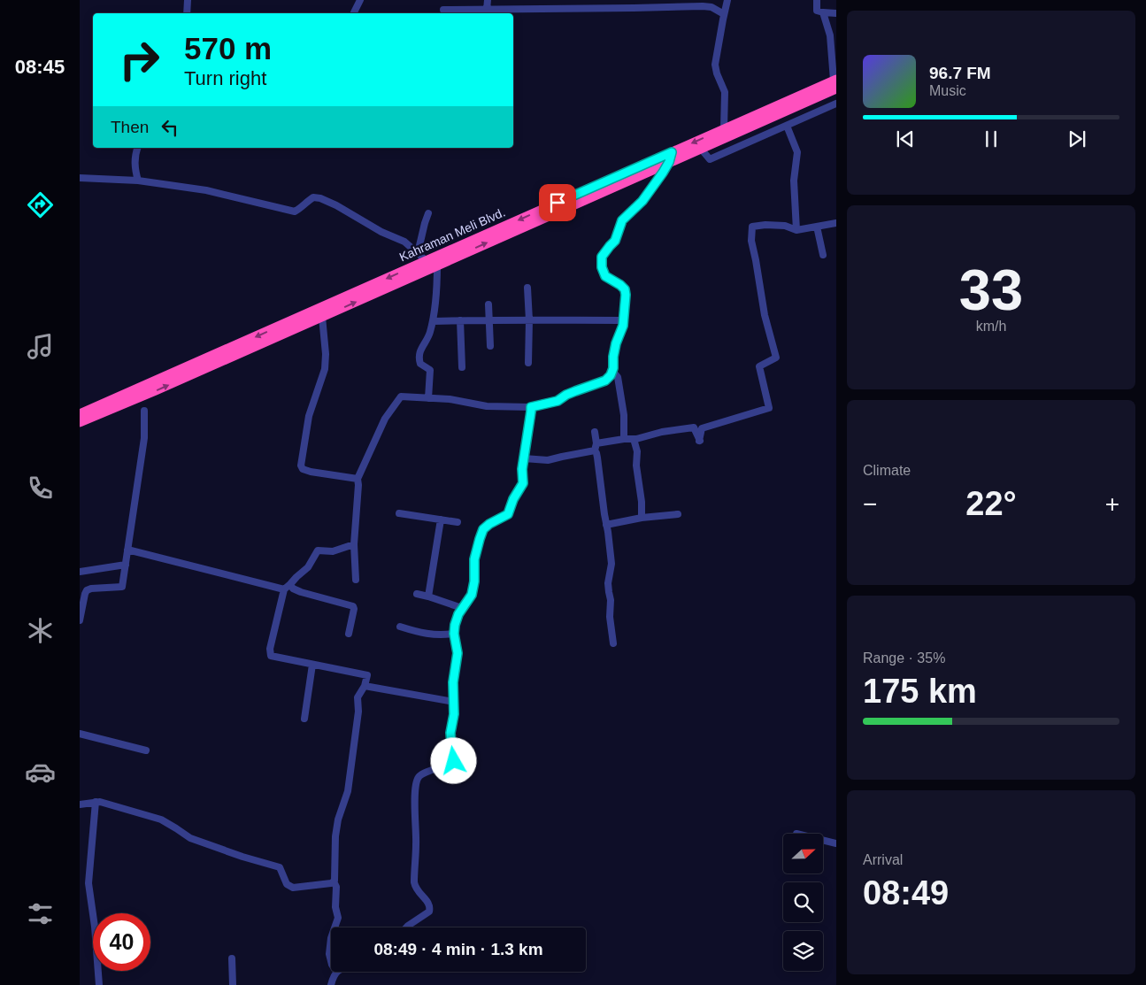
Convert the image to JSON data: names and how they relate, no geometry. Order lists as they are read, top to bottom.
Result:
{
  "streets": {
    "highway": ["Kahraman Meli Blvd."]
  },
  "north": "right",
  "page": {
    "tabs": "08:45",
    "turn": ["570 m", "Turn right"],
    "song": ["96.7 FM", "Music"],
    "then": "Then",
    "tile": [
      ["33", "km/h"],
      "Climate",
      ["Range · 35%", "175 km"],
      ["Arrival", "08:49"]
    ],
    "heat": ["−", "22°", "+"],
    "limit": "40",
    "trip": "08:49 · 4 min · 1.3 km"
  }
}
